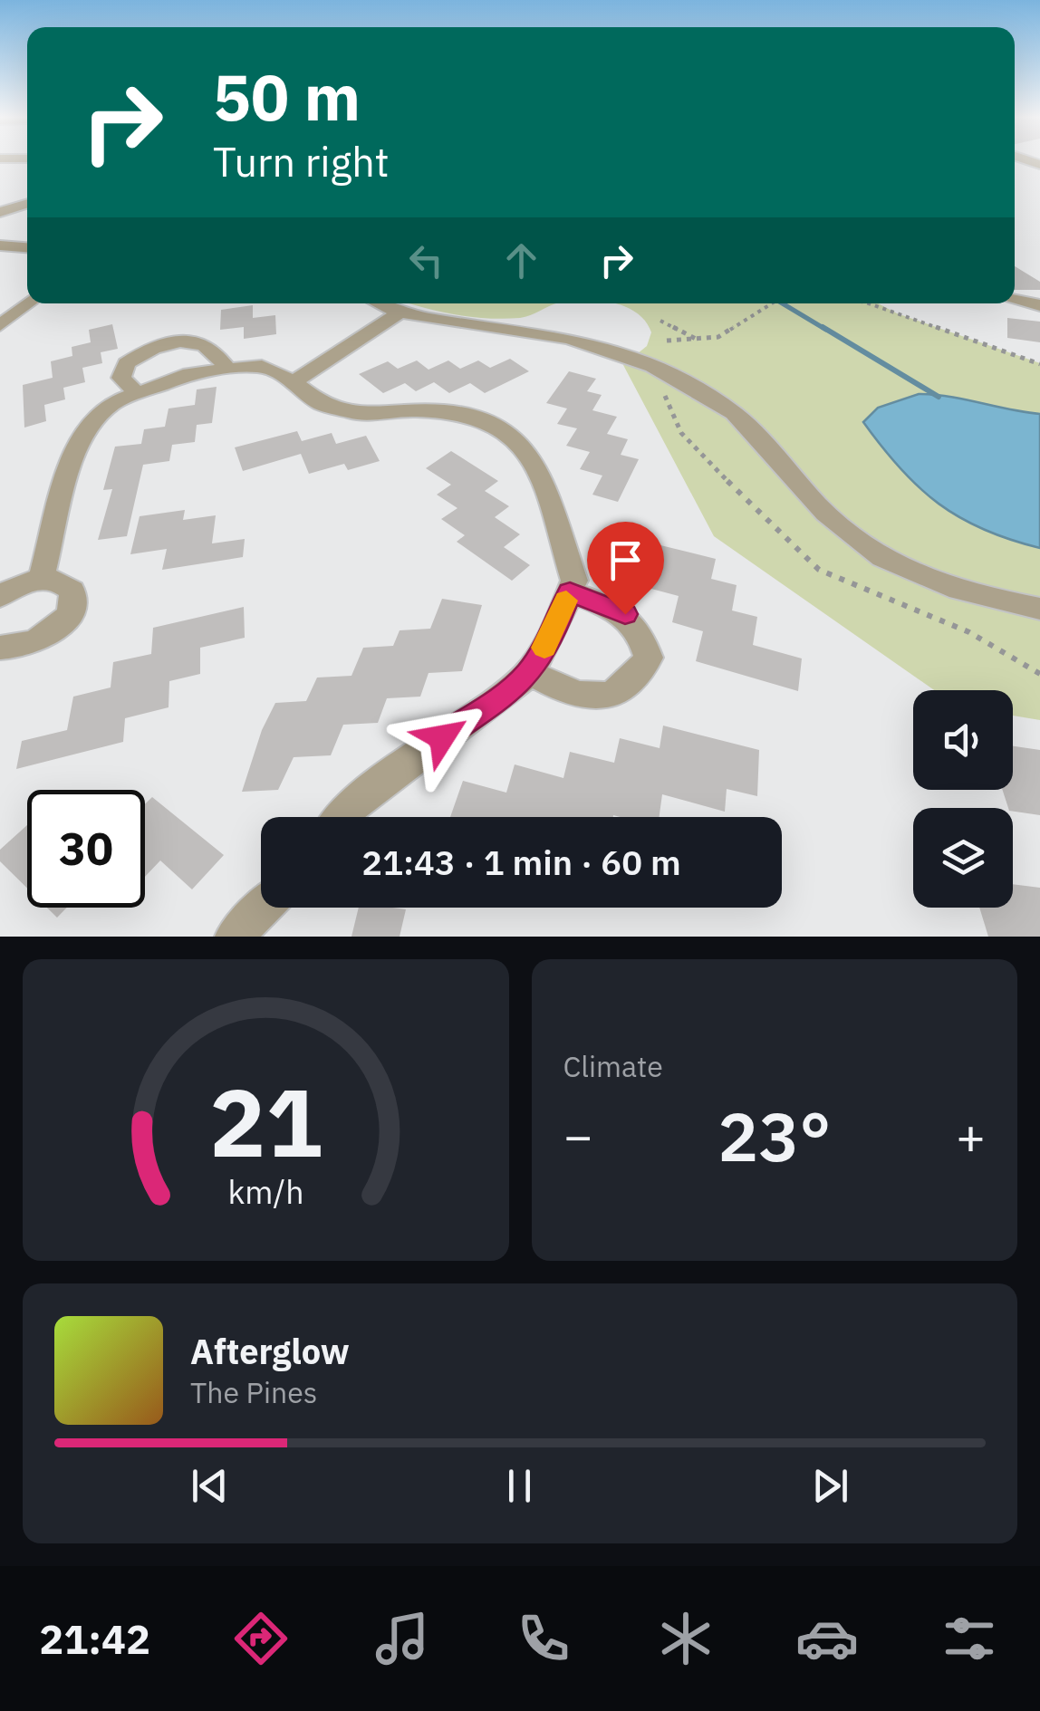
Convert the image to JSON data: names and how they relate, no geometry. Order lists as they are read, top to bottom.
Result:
{
  "page": {
    "turn": ["50 m", "Turn right"],
    "limit": "30",
    "trip": "21:43 · 1 min · 60 m",
    "tile": "Climate",
    "heat": ["−", "23°", "+"],
    "song": ["Afterglow", "The Pines"],
    "tabs": "21:42",
    "gauge": ["21", "km/h"]
  }
}
